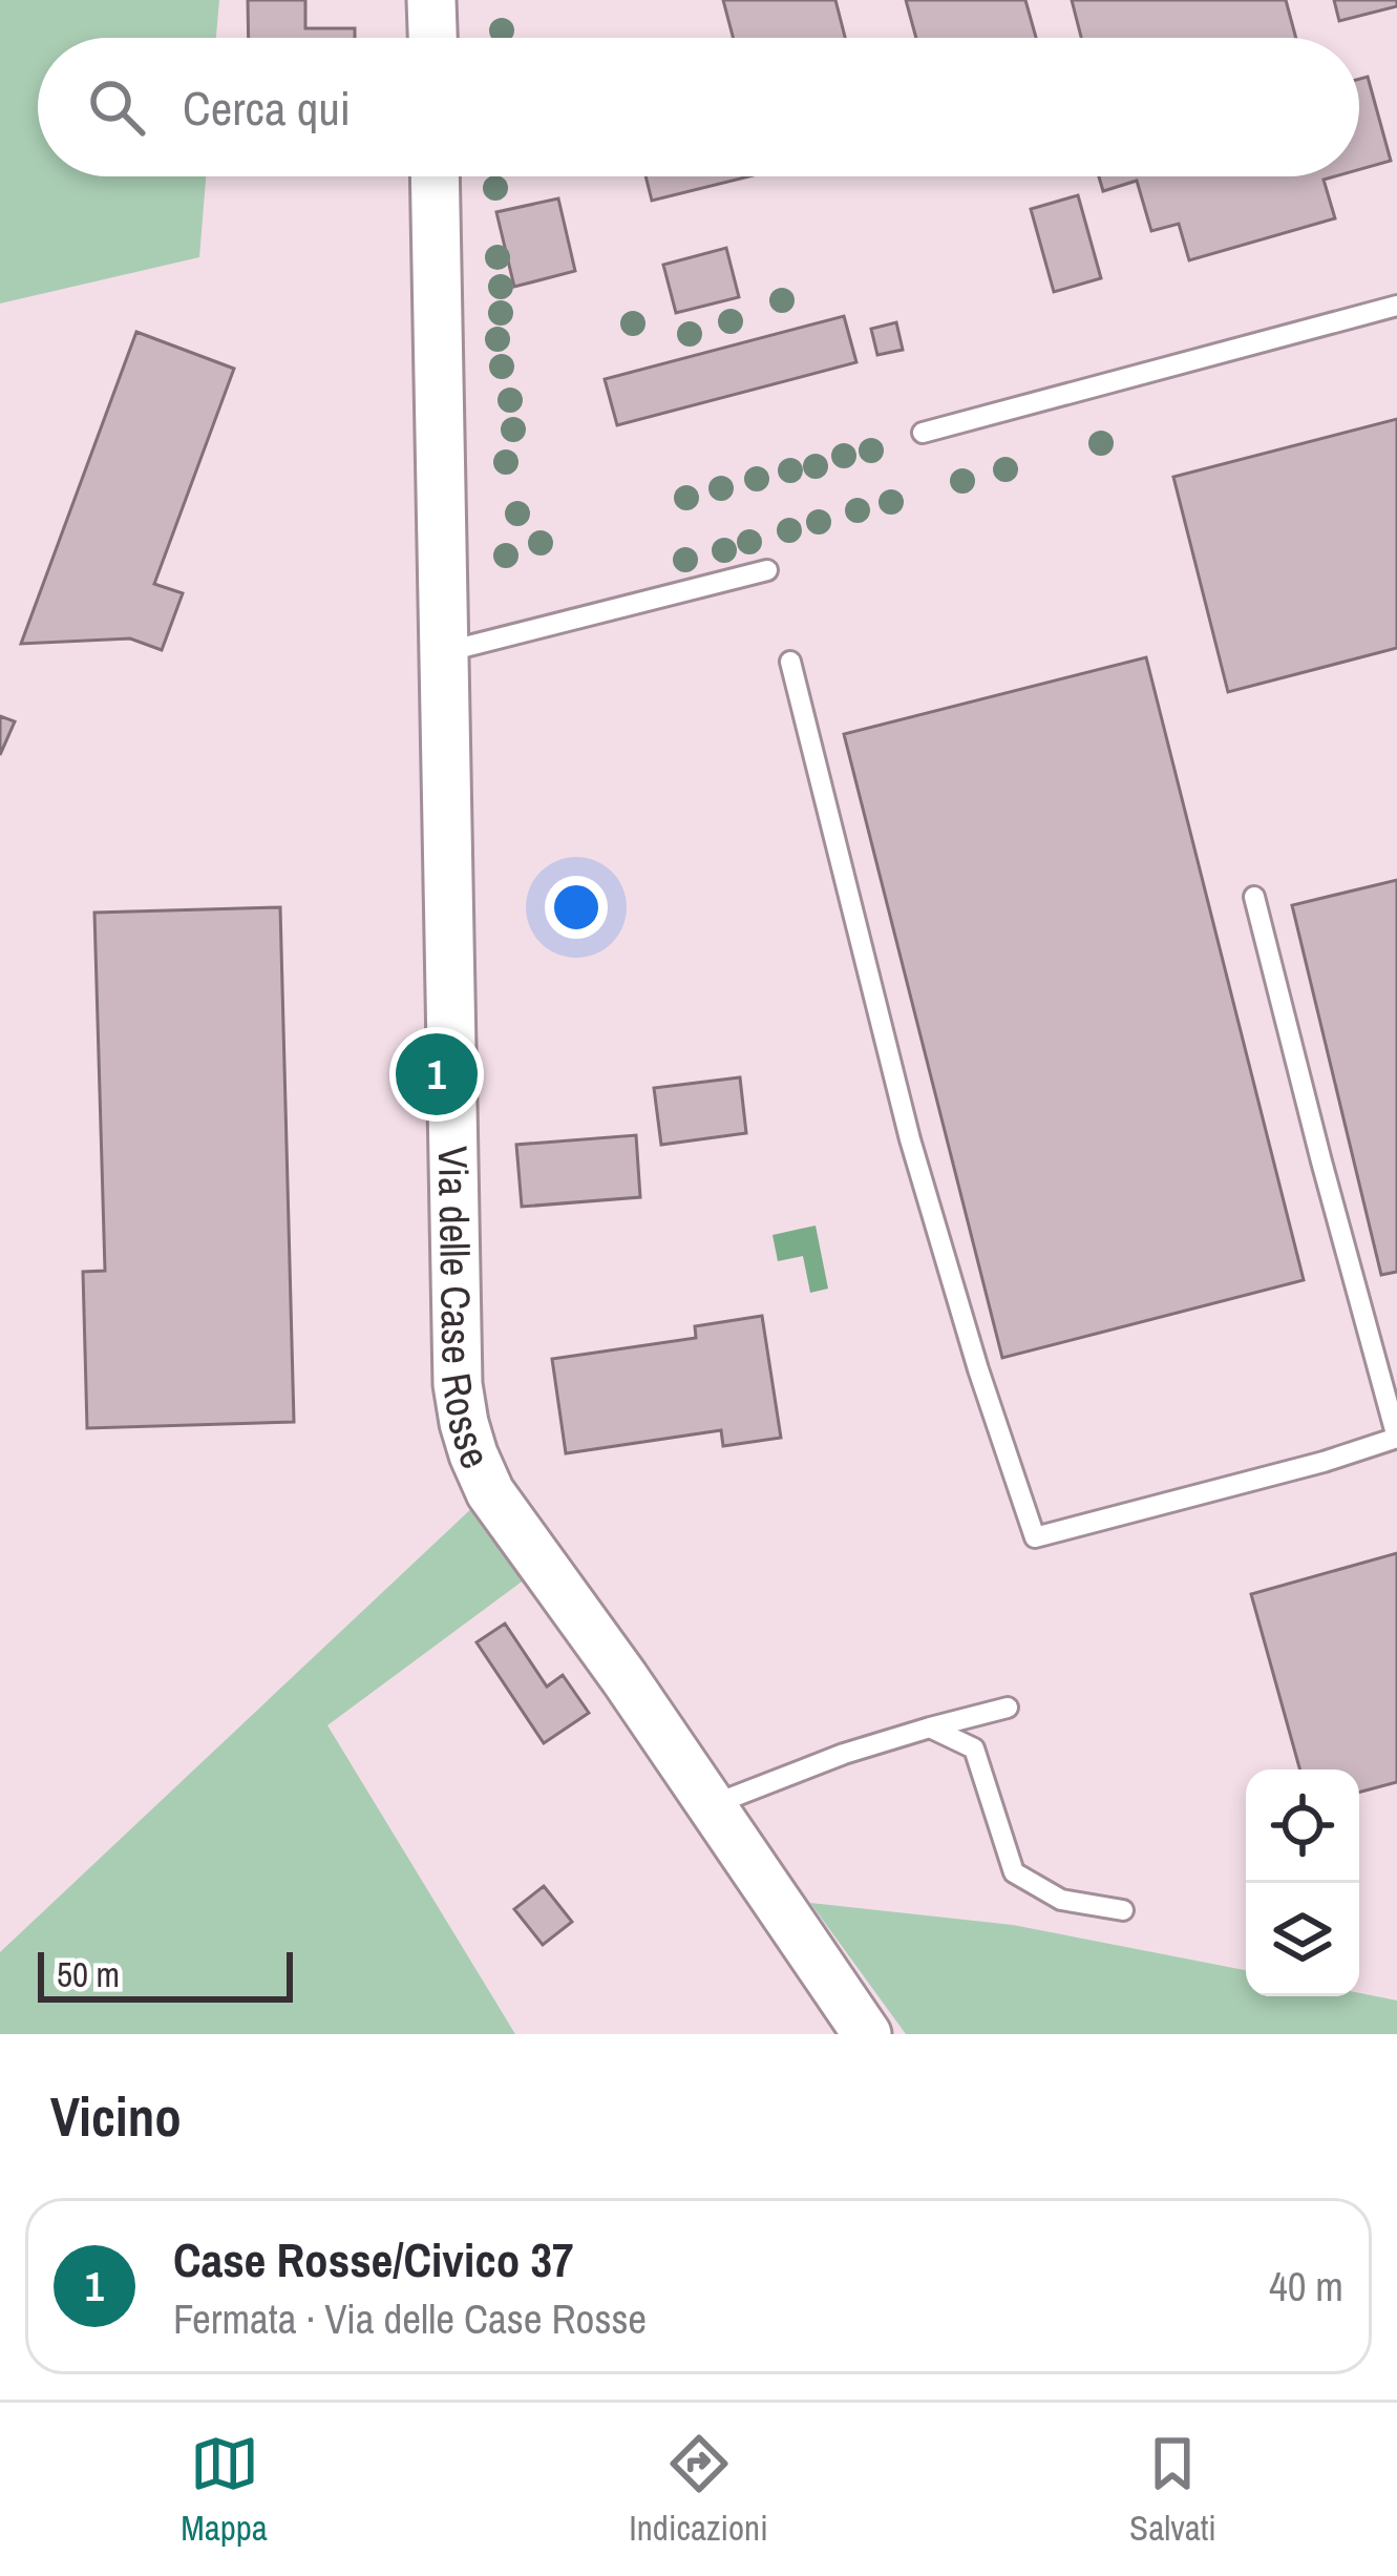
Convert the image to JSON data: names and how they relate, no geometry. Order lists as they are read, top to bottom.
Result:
{
  "streets": {
    "street": ["Via delle Case Rosse"]
  },
  "scale_bar": "50 m",
  "page": {
    "search": "Cerca qui",
    "pins": "1",
    "scale": "50 m",
    "heading": "Vicino",
    "list": [
      {
        "mark": "1",
        "name": "Case Rosse/Civico 37",
        "note": "Fermata · Via delle Case Rosse",
        "value": "40 m"
      }
    ],
    "nav": ["Mappa", "Indicazioni", "Salvati"]
  }
}
